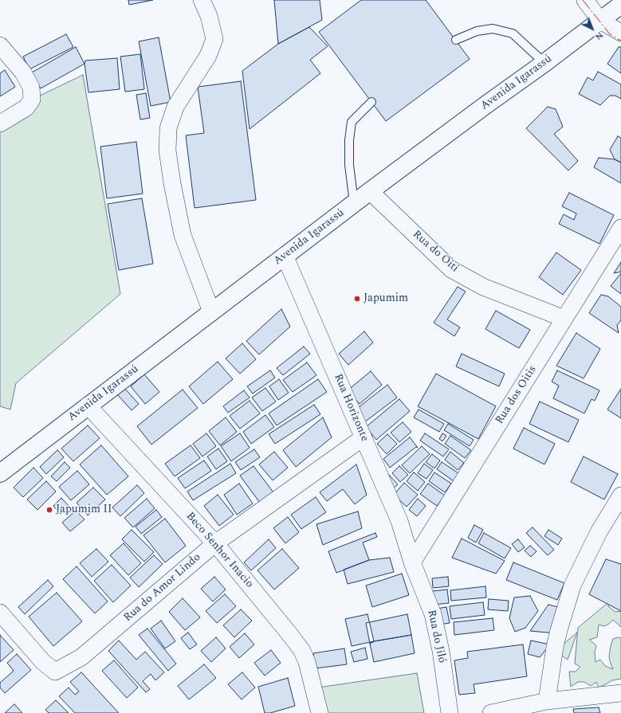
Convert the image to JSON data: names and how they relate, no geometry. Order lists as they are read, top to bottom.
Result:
{
  "streets": {
    "main road": ["Avenida Igarassú"],
    "street": [
      "Rua do Oiti",
      "Rua dos Oitis",
      "Rua Horizonte",
      "Beco Senhor Inacio",
      "Rua do Amor Lindo",
      "Rua do Jiló"
    ]
  },
  "crossings": [
    ["Avenida Igarassú", "Rua do Oiti"],
    ["Avenida Igarassú", "Rua Horizonte"],
    ["Avenida Igarassú", "Beco Senhor Inacio"],
    ["Rua do Oiti", "Rua dos Oitis"],
    ["Rua dos Oitis", "Rua Horizonte"],
    ["Rua dos Oitis", "Rua do Jiló"],
    ["Rua Horizonte", "Rua do Amor Lindo"],
    ["Rua Horizonte", "Rua do Jiló"],
    ["Beco Senhor Inacio", "Rua do Amor Lindo"]
  ],
  "places": ["Japumim", "Japumim II"],
  "north": "bottom right"
}
